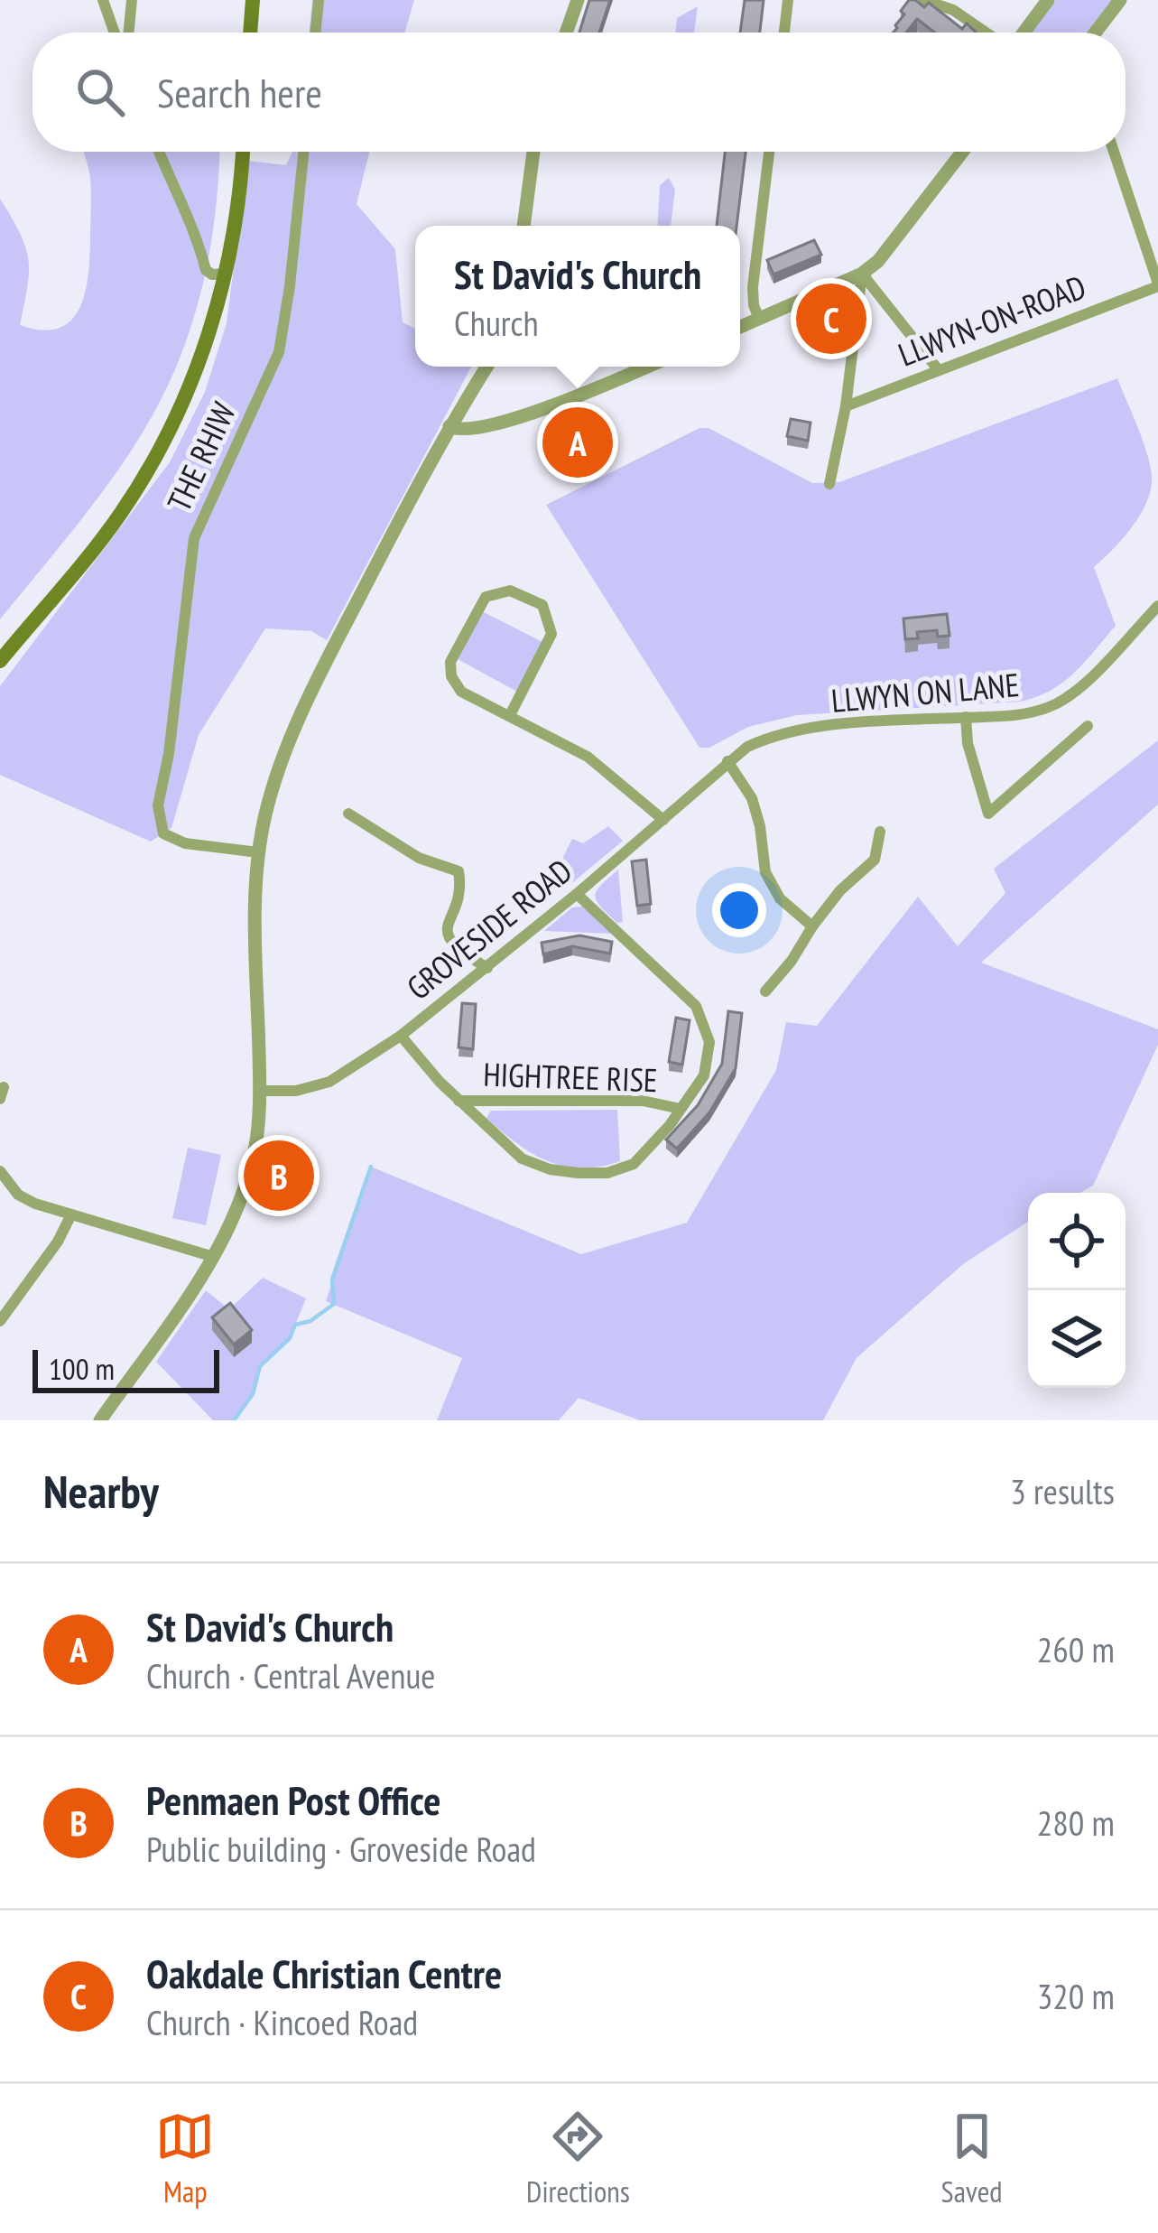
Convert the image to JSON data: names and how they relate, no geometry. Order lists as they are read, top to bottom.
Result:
{
  "streets": {
    "street": [
      "LLWYN-ON-ROAD",
      "THE RHIW",
      "LLWYN ON LANE",
      "GROVESIDE ROAD",
      "HIGHTREE RISE"
    ]
  },
  "crossings": [
    ["LLWYN ON LANE", "GROVESIDE ROAD"]
  ],
  "scale_bar": "100 m",
  "page": {
    "search": "Search here",
    "popup": ["St David's Church", "Church"],
    "pins": ["C", "A", "B"],
    "scale": "100 m",
    "heading": ["Nearby", "3 results"],
    "list": [
      {
        "mark": "A",
        "name": "St David's Church",
        "note": "Church · Central Avenue",
        "value": "260 m"
      },
      {
        "mark": "B",
        "name": "Penmaen Post Office",
        "note": "Public building · Groveside Road",
        "value": "280 m"
      },
      {
        "mark": "C",
        "name": "Oakdale Christian Centre",
        "note": "Church · Kincoed Road",
        "value": "320 m"
      }
    ],
    "nav": ["Map", "Directions", "Saved"]
  }
}
